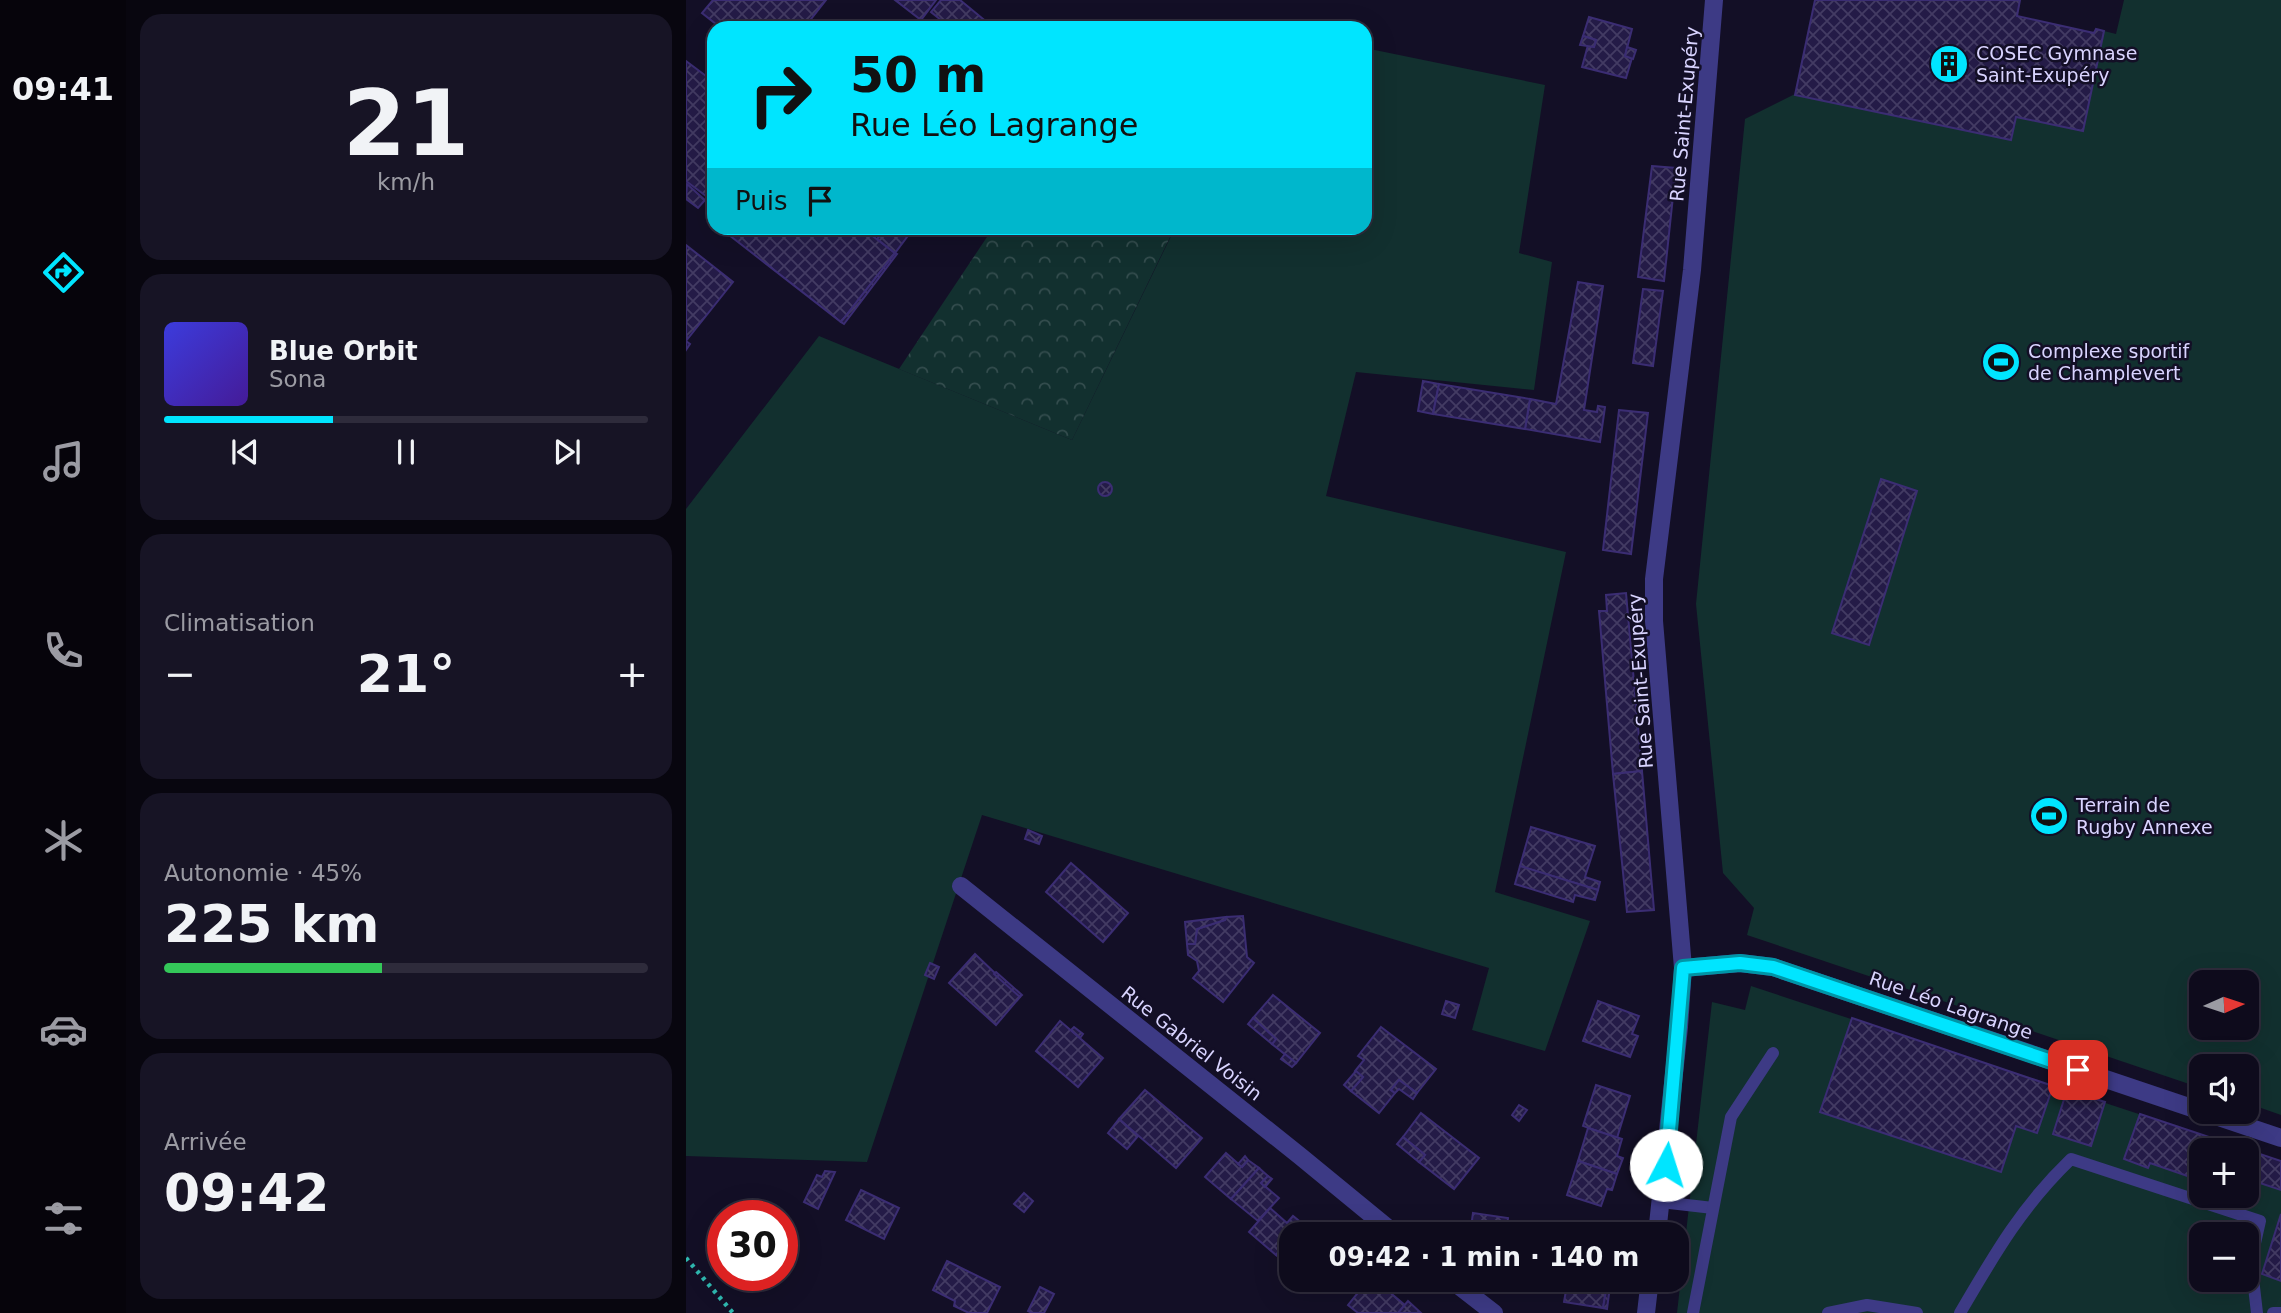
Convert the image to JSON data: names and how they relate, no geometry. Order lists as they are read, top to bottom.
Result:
{
  "streets": {
    "street": ["Rue Saint-Exupéry", "Rue Léo Lagrange", "Rue Gabriel Voisin"]
  },
  "crossings": [
    ["Rue Saint-Exupéry", "Rue Léo Lagrange"]
  ],
  "places": {
    "building": ["COSEC Gymnase Saint-Exupéry"],
    "sports": ["Complexe sportif de Champlevert", "Terrain de Rugby Annexe"]
  },
  "north": "right",
  "page": {
    "tabs": "09:41",
    "tile": [
      ["21", "km/h"],
      "Climatisation",
      ["Autonomie · 45%", "225 km"],
      ["Arrivée", "09:42"]
    ],
    "turn": ["50 m", "Rue Léo Lagrange"],
    "then": "Puis",
    "song": ["Blue Orbit", "Sona"],
    "heat": ["−", "21°", "+"],
    "map_buttons": ["+", "−"],
    "limit": "30",
    "trip": "09:42 · 1 min · 140 m"
  }
}
